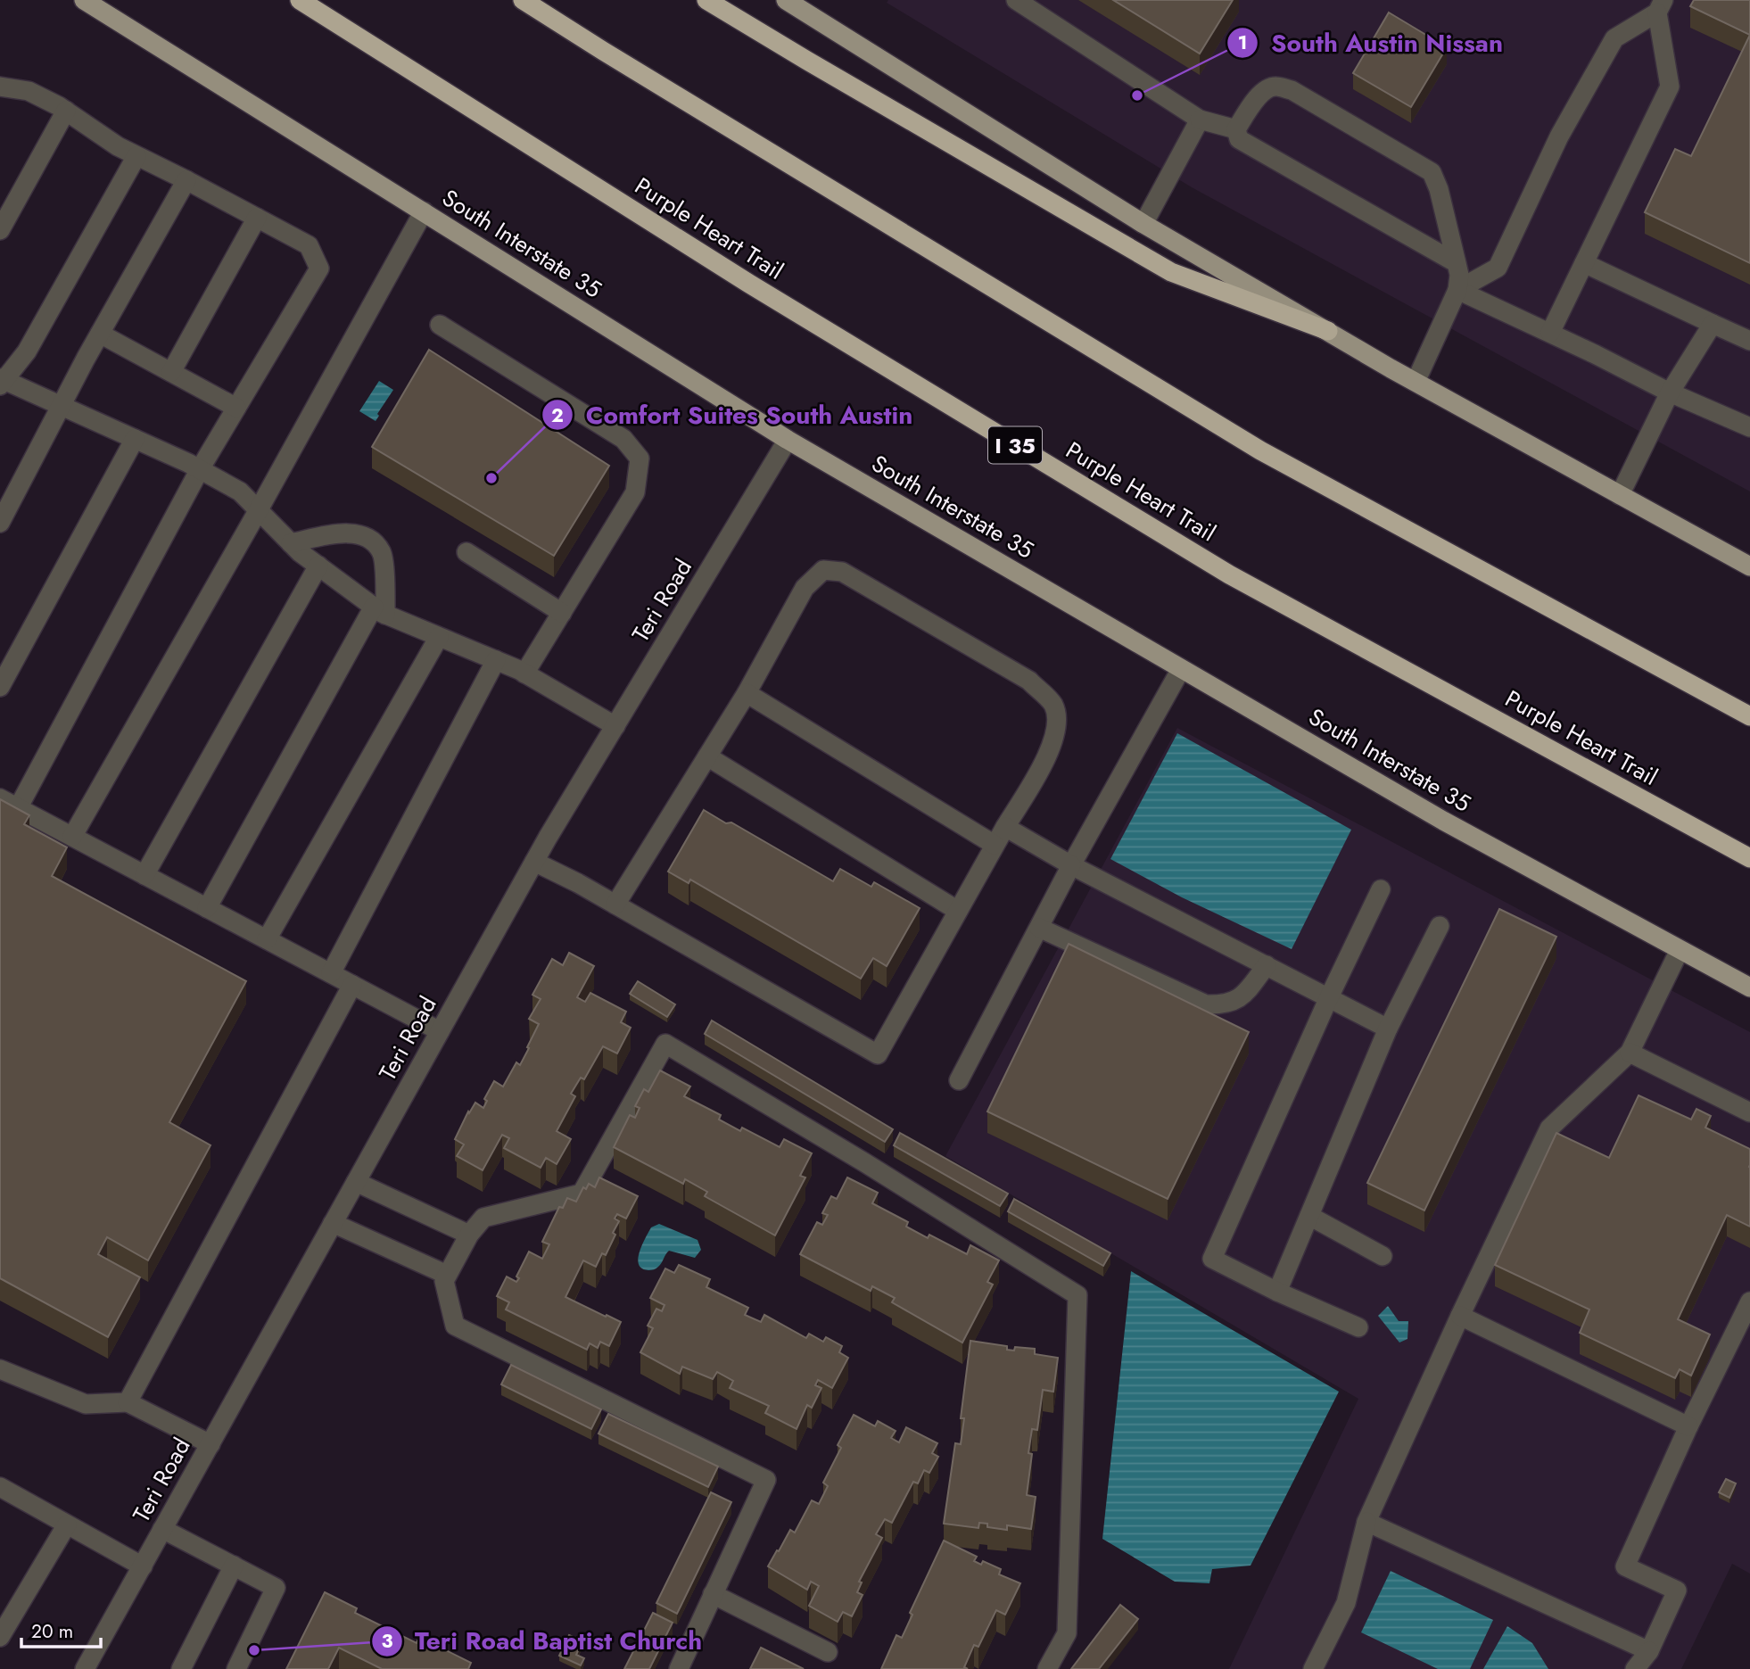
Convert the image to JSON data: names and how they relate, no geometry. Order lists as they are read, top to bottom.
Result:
{
  "streets": {
    "highway": ["Purple Heart Trail", "I 35"],
    "main road": ["South Interstate 35"],
    "street": ["Teri Road"]
  },
  "crossings": [
    ["South Interstate 35", "Teri Road"]
  ],
  "places": ["South Austin Nissan", "Comfort Suites South Austin", "Teri Road Baptist Church"],
  "scale_bar": "20 m"
}
